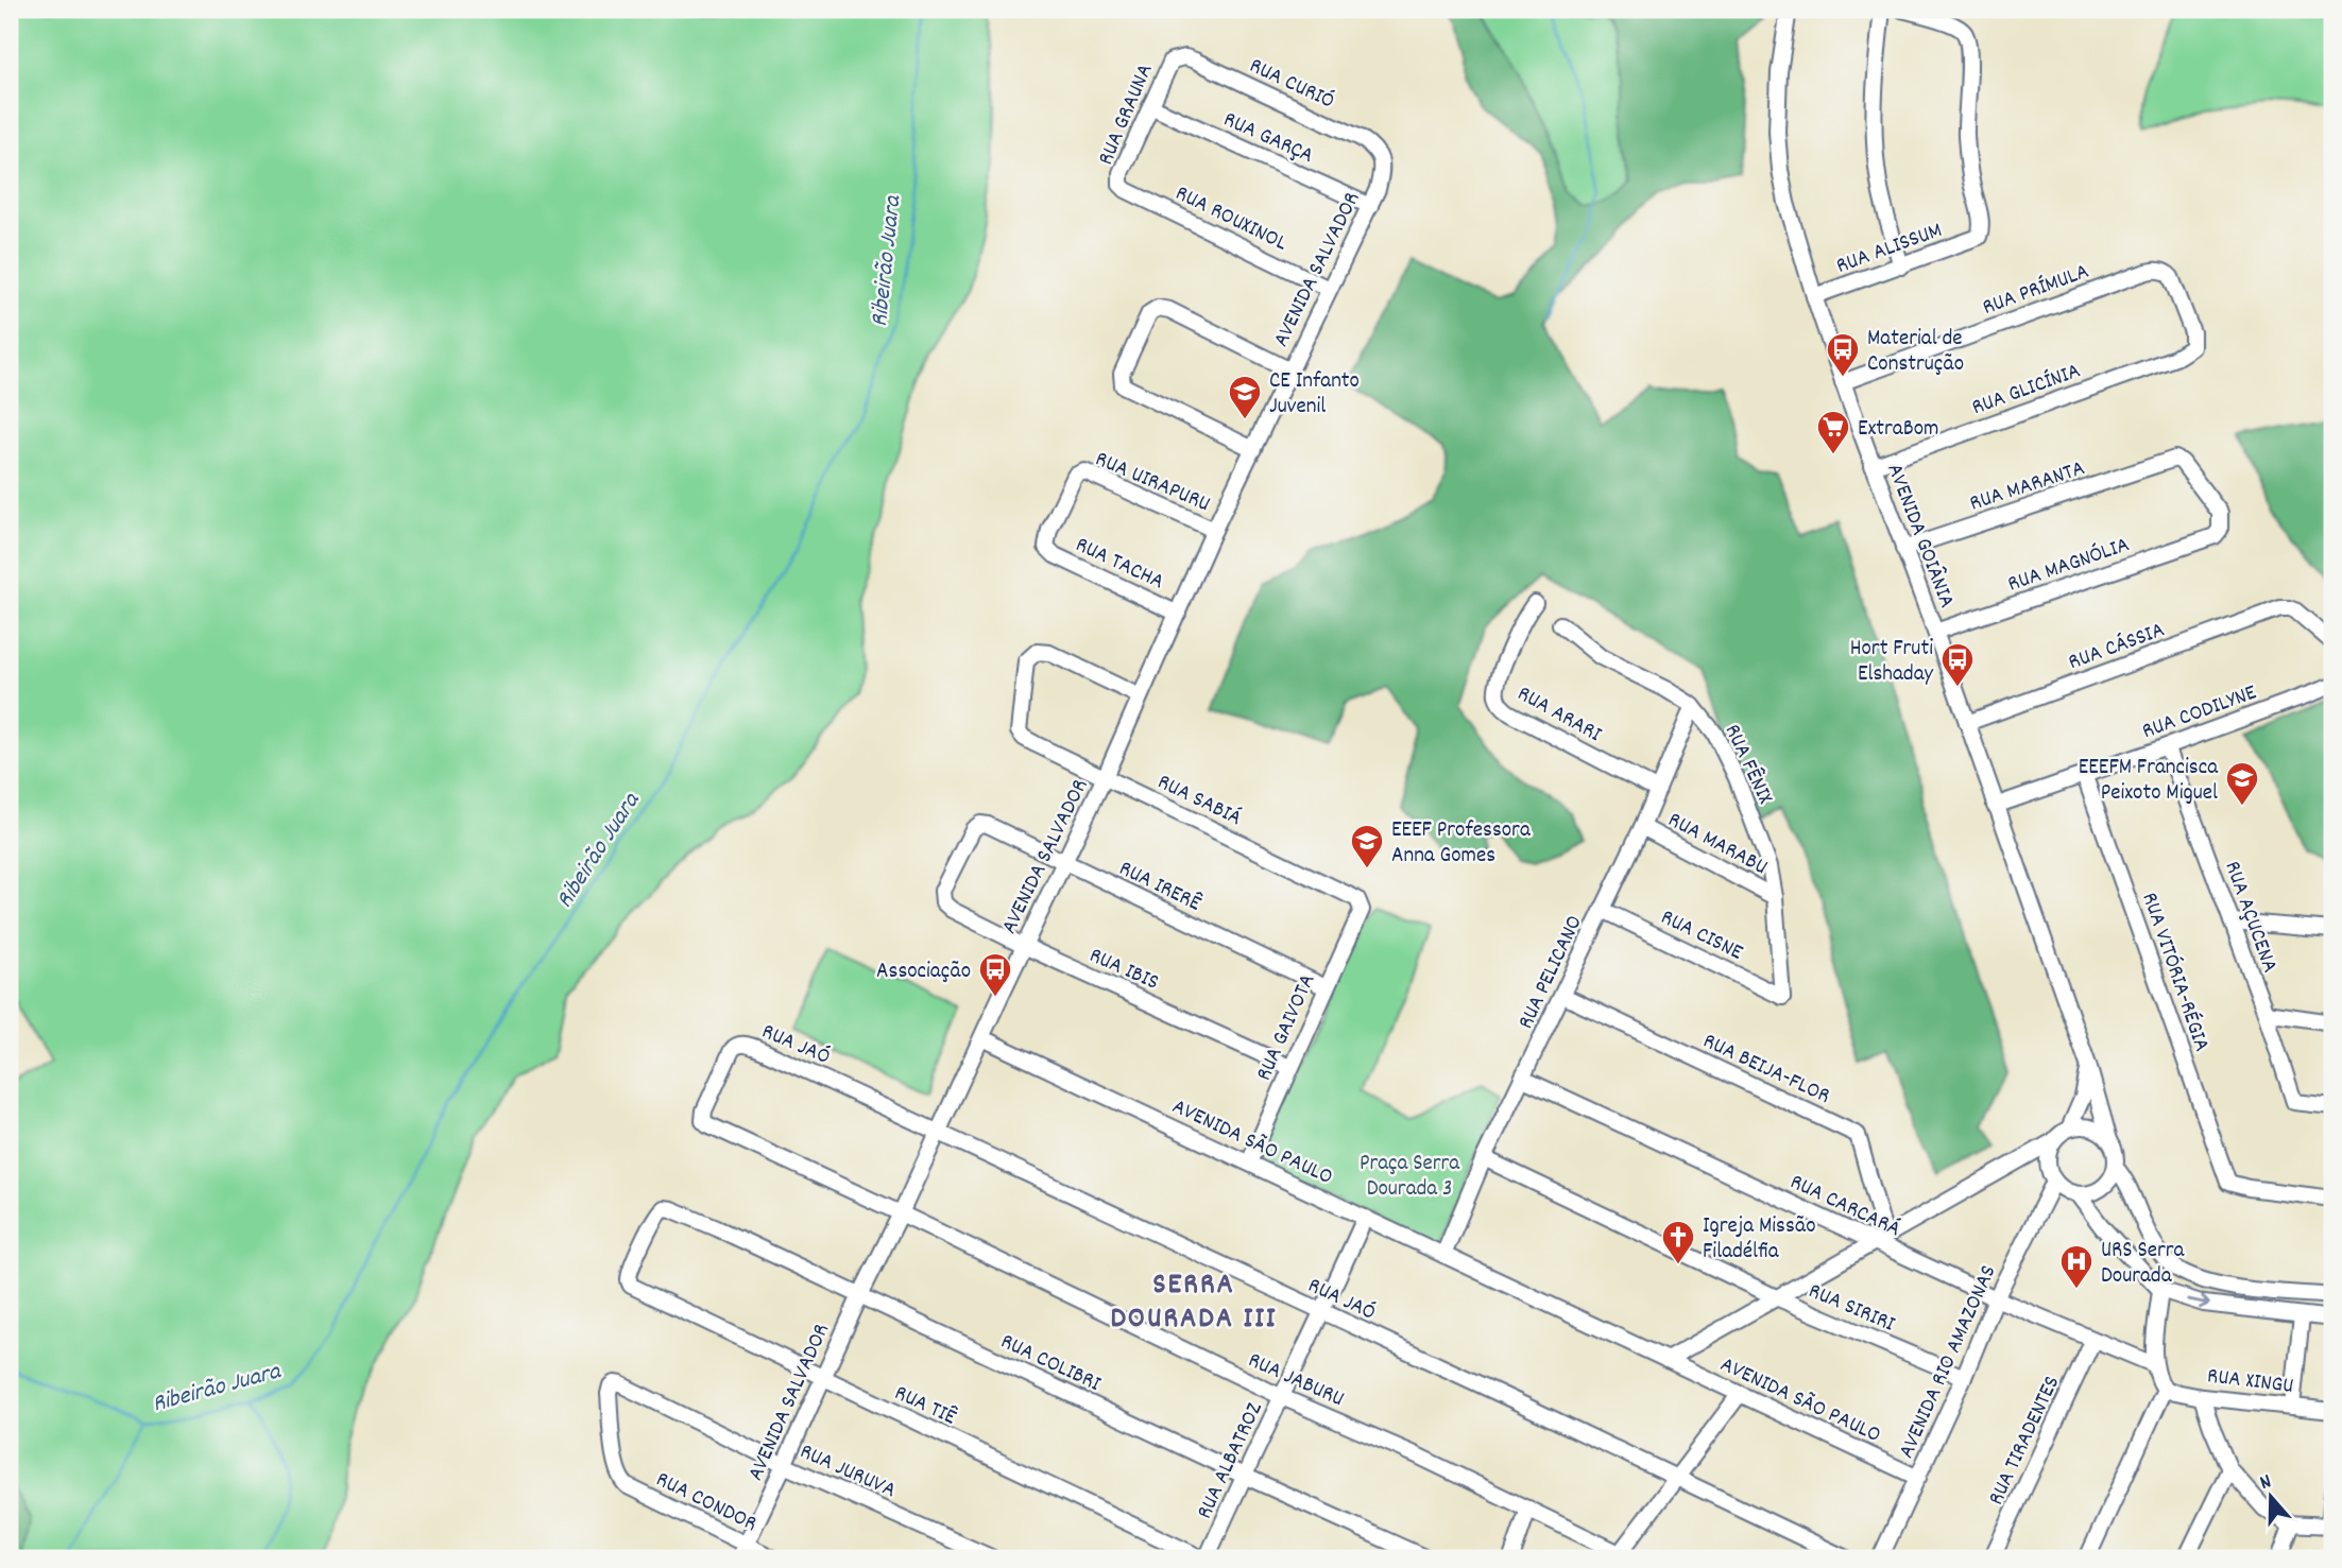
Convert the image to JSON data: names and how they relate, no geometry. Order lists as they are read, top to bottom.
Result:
{
  "streets": {
    "street": [
      "RUA CURIÓ",
      "RUA GRAUNA",
      "RUA GARÇA",
      "RUA ROUXINOL",
      "RUA ALISSUM",
      "AVENIDA SALVADOR",
      "RUA PRÍMULA",
      "RUA GLICÍNIA",
      "RUA UIRAPURU",
      "RUA MARANTA",
      "AVENIDA GOIÂNIA",
      "RUA TACHA",
      "RUA MAGNÓLIA",
      "RUA CÁSSIA",
      "RUA CODILYNE",
      "RUA ARARI",
      "RUA FÊNIX",
      "RUA SABIÁ",
      "RUA MARABU",
      "RUA IRERÊ",
      "RUA AÇUCENA",
      "RUA CISNE",
      "RUA IBIS",
      "RUA PELICANO",
      "RUA VITÓRIA-RÉGIA",
      "RUA GAIVOTA",
      "RUA JAÓ",
      "RUA BEIJA-FLOR",
      "AVENIDA SÃO PAULO",
      "RUA CARCARÁ",
      "RUA SIRIRI",
      "RUA COLIBRI",
      "AVENIDA RIO AMAZONAS",
      "RUA JABURU",
      "RUA XINGU",
      "RUA TIÊ",
      "RUA TIRADENTES",
      "RUA ALBATROZ",
      "RUA JURUVA",
      "RUA CONDOR"
    ]
  },
  "crossings": [
    ["RUA CURIÓ", "RUA GRAUNA"],
    ["RUA CURIÓ", "AVENIDA SALVADOR"],
    ["RUA GRAUNA", "RUA GARÇA"],
    ["RUA GRAUNA", "RUA ROUXINOL"],
    ["RUA GARÇA", "AVENIDA SALVADOR"],
    ["RUA ROUXINOL", "AVENIDA SALVADOR"],
    ["RUA ALISSUM", "AVENIDA GOIÂNIA"],
    ["AVENIDA SALVADOR", "RUA UIRAPURU"],
    ["AVENIDA SALVADOR", "RUA TACHA"],
    ["AVENIDA SALVADOR", "RUA SABIÁ"],
    ["AVENIDA SALVADOR", "RUA IRERÊ"],
    ["AVENIDA SALVADOR", "RUA IBIS"],
    ["AVENIDA SALVADOR", "RUA JAÓ"],
    ["AVENIDA SALVADOR", "AVENIDA SÃO PAULO"],
    ["AVENIDA SALVADOR", "RUA COLIBRI"],
    ["AVENIDA SALVADOR", "RUA JABURU"],
    ["AVENIDA SALVADOR", "RUA TIÊ"],
    ["AVENIDA SALVADOR", "RUA JURUVA"],
    ["AVENIDA SALVADOR", "RUA CONDOR"],
    ["RUA PRÍMULA", "RUA GLICÍNIA"],
    ["RUA PRÍMULA", "AVENIDA GOIÂNIA"],
    ["RUA GLICÍNIA", "AVENIDA GOIÂNIA"],
    ["RUA UIRAPURU", "RUA TACHA"],
    ["RUA MARANTA", "AVENIDA GOIÂNIA"],
    ["RUA MARANTA", "RUA MAGNÓLIA"],
    ["AVENIDA GOIÂNIA", "RUA MAGNÓLIA"],
    ["AVENIDA GOIÂNIA", "RUA CÁSSIA"],
    ["AVENIDA GOIÂNIA", "RUA CODILYNE"],
    ["AVENIDA GOIÂNIA", "AVENIDA SÃO PAULO"],
    ["AVENIDA GOIÂNIA", "AVENIDA RIO AMAZONAS"],
    ["RUA CODILYNE", "RUA AÇUCENA"],
    ["RUA CODILYNE", "RUA VITÓRIA-RÉGIA"],
    ["RUA ARARI", "RUA PELICANO"],
    ["RUA FÊNIX", "RUA MARABU"],
    ["RUA FÊNIX", "RUA CISNE"],
    ["RUA FÊNIX", "RUA PELICANO"],
    ["RUA SABIÁ", "RUA GAIVOTA"],
    ["RUA MARABU", "RUA PELICANO"],
    ["RUA IRERÊ", "RUA IBIS"],
    ["RUA IRERÊ", "RUA GAIVOTA"],
    ["RUA CISNE", "RUA PELICANO"],
    ["RUA IBIS", "RUA GAIVOTA"],
    ["RUA PELICANO", "RUA BEIJA-FLOR"],
    ["RUA PELICANO", "AVENIDA SÃO PAULO"],
    ["RUA PELICANO", "RUA CARCARÁ"],
    ["RUA PELICANO", "RUA SIRIRI"],
    ["RUA GAIVOTA", "AVENIDA SÃO PAULO"],
    ["RUA JAÓ", "RUA JABURU"],
    ["RUA JAÓ", "RUA ALBATROZ"],
    ["RUA BEIJA-FLOR", "AVENIDA SÃO PAULO"],
    ["RUA BEIJA-FLOR", "RUA CARCARÁ"],
    ["AVENIDA SÃO PAULO", "RUA CARCARÁ"],
    ["AVENIDA SÃO PAULO", "RUA SIRIRI"],
    ["AVENIDA SÃO PAULO", "AVENIDA RIO AMAZONAS"],
    ["AVENIDA SÃO PAULO", "RUA ALBATROZ"],
    ["RUA CARCARÁ", "AVENIDA RIO AMAZONAS"],
    ["RUA CARCARÁ", "RUA TIRADENTES"],
    ["RUA SIRIRI", "AVENIDA RIO AMAZONAS"],
    ["RUA COLIBRI", "RUA TIÊ"],
    ["RUA COLIBRI", "RUA ALBATROZ"],
    ["RUA JABURU", "RUA ALBATROZ"],
    ["RUA TIÊ", "RUA ALBATROZ"],
    ["RUA JURUVA", "RUA CONDOR"]
  ],
  "districts": ["SERRA DOURADA III"],
  "water": ["Ribeirão Juara"],
  "parks": ["Praça Serra Dourada 3"],
  "places": {
    "bus stop": ["Material de Construção", "Hort Fruti Elshaday", "Associação"],
    "school or university": ["CE Infanto Juvenil", "EEEFM Francisca Peixoto Miguel", "EEEF Professora Anna Gomes"],
    "supermarket": ["ExtraBom"],
    "church": ["Igreja Missão Filadélfia"],
    "hospital": ["URS Serra Dourada"]
  },
  "north": "top"
}
